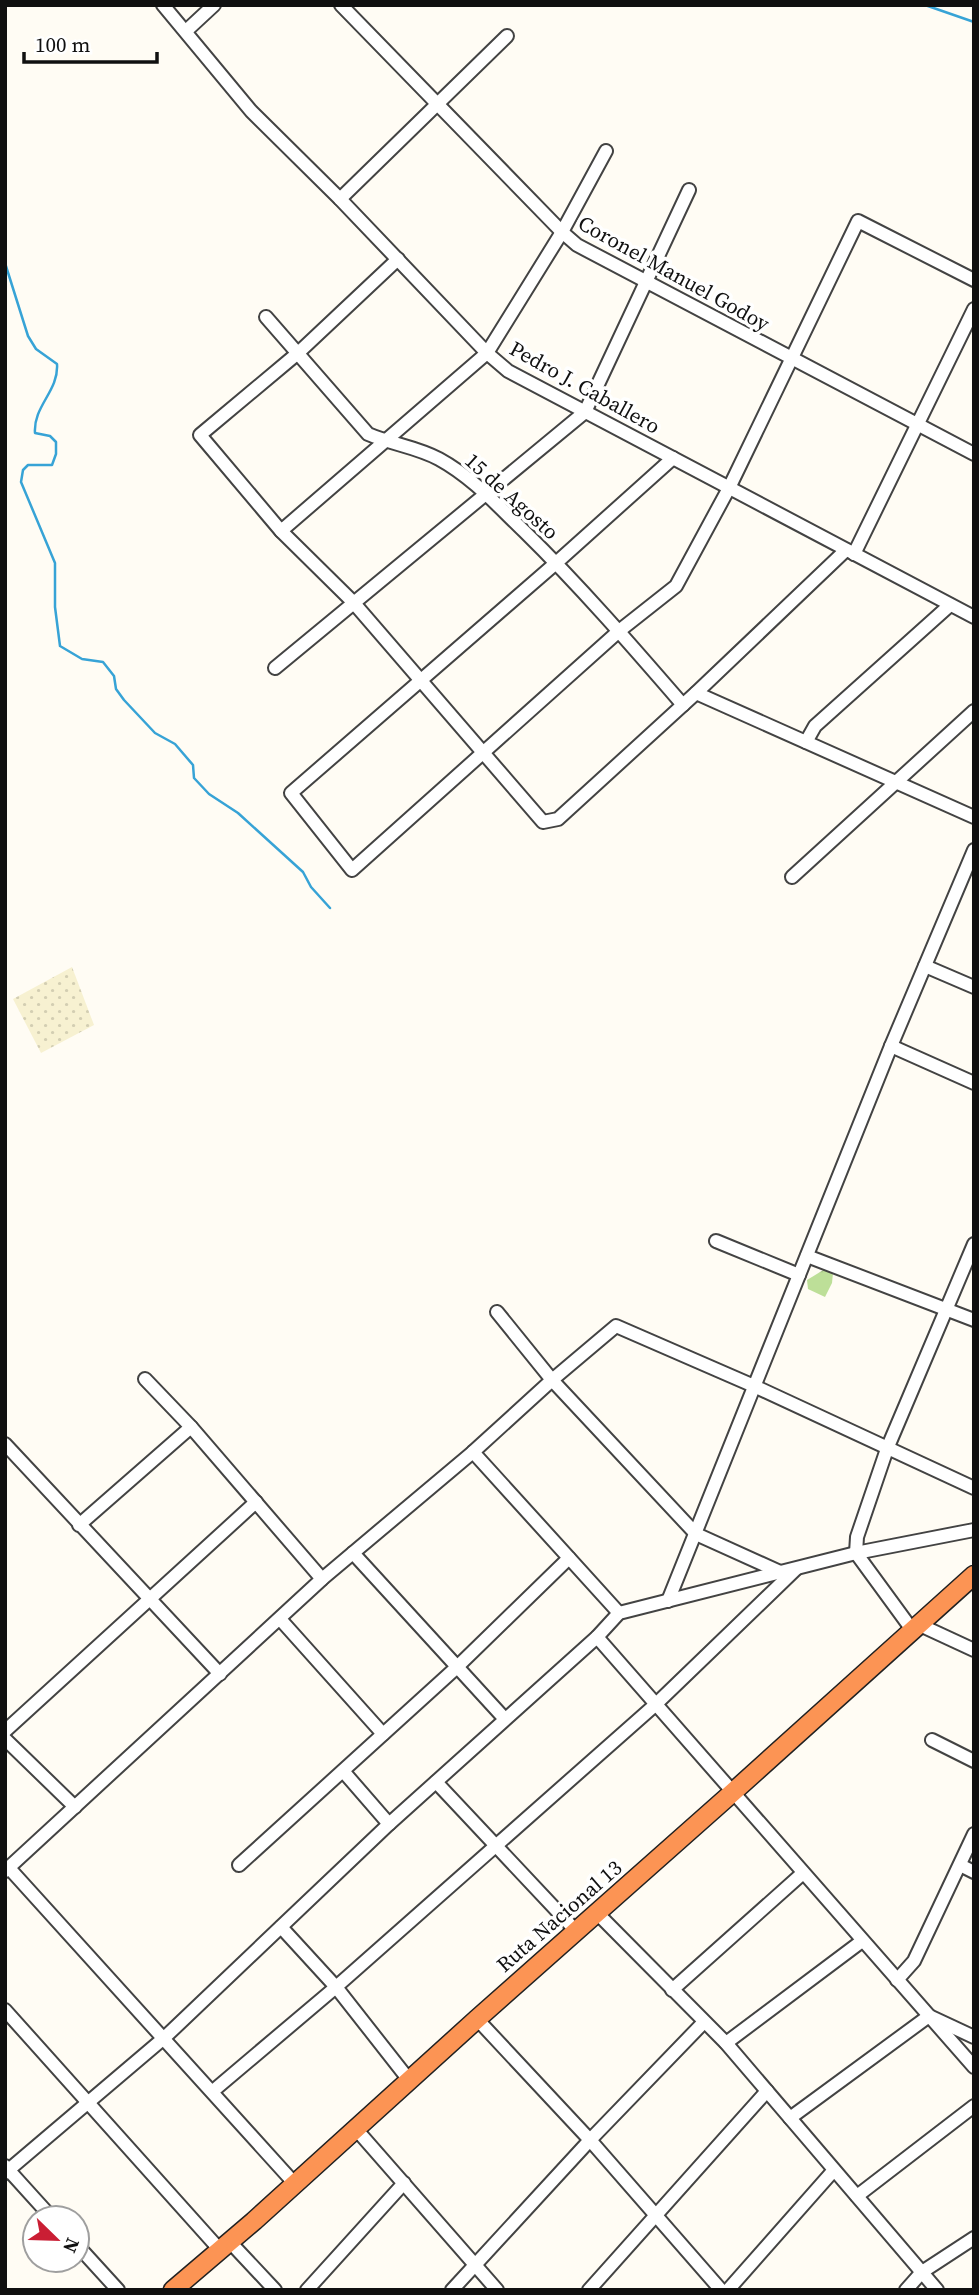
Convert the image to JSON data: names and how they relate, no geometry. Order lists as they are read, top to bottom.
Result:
{
  "streets": {
    "highway": ["Ruta Nacional 13"],
    "street": ["Coronel Manuel Godoy", "Pedro J. Caballero", "15 de Agosto"]
  },
  "scale_bar": "100 m",
  "north": "bottom right"
}
